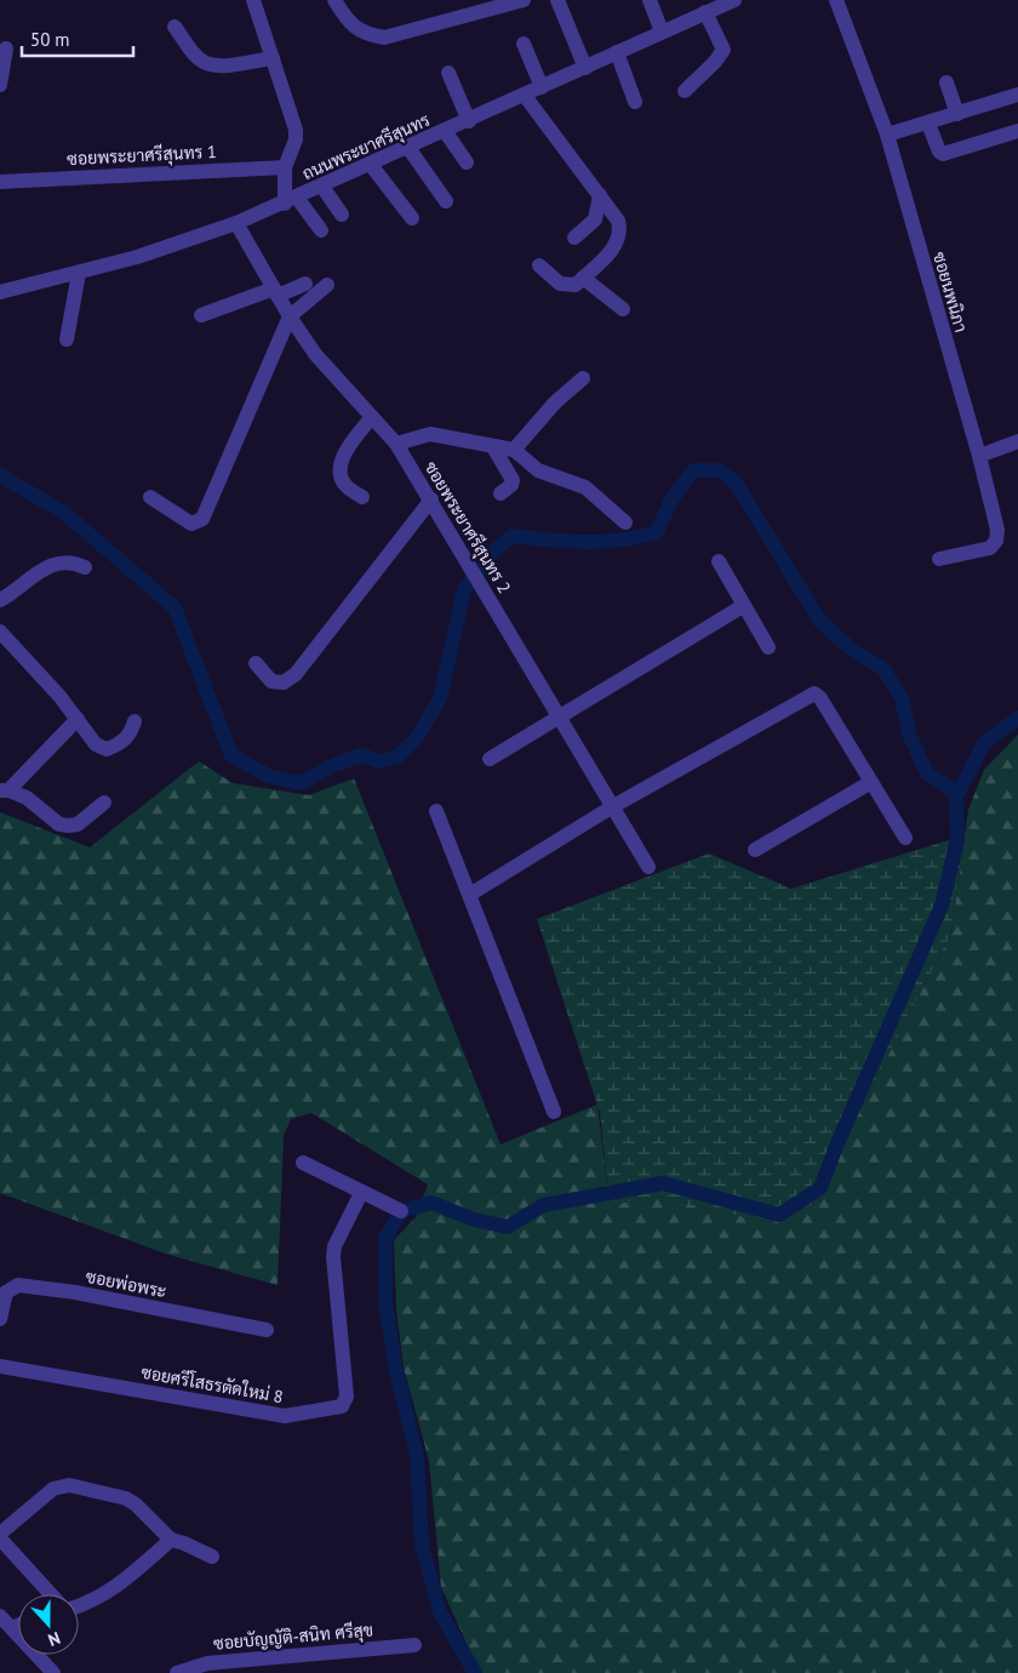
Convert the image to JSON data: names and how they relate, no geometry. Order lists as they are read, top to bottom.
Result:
{
  "streets": {
    "street": [
      "ถนนพระยาศรีสุนทร",
      "ซอยพระยาศรีสุนทร 1",
      "ซอยนพนิภา",
      "ซอยพระยาศรีสุนทร 2",
      "ซอยพ่อพระ",
      "ซอยศรีโสธรตัดใหม่ 8",
      "ซอยบัญญัติ-สนิท ศรีสุข"
    ]
  },
  "crossings": [
    ["ถนนพระยาศรีสุนทร", "ซอยพระยาศรีสุนทร 2"]
  ],
  "scale_bar": "50 m",
  "north": "bottom"
}
